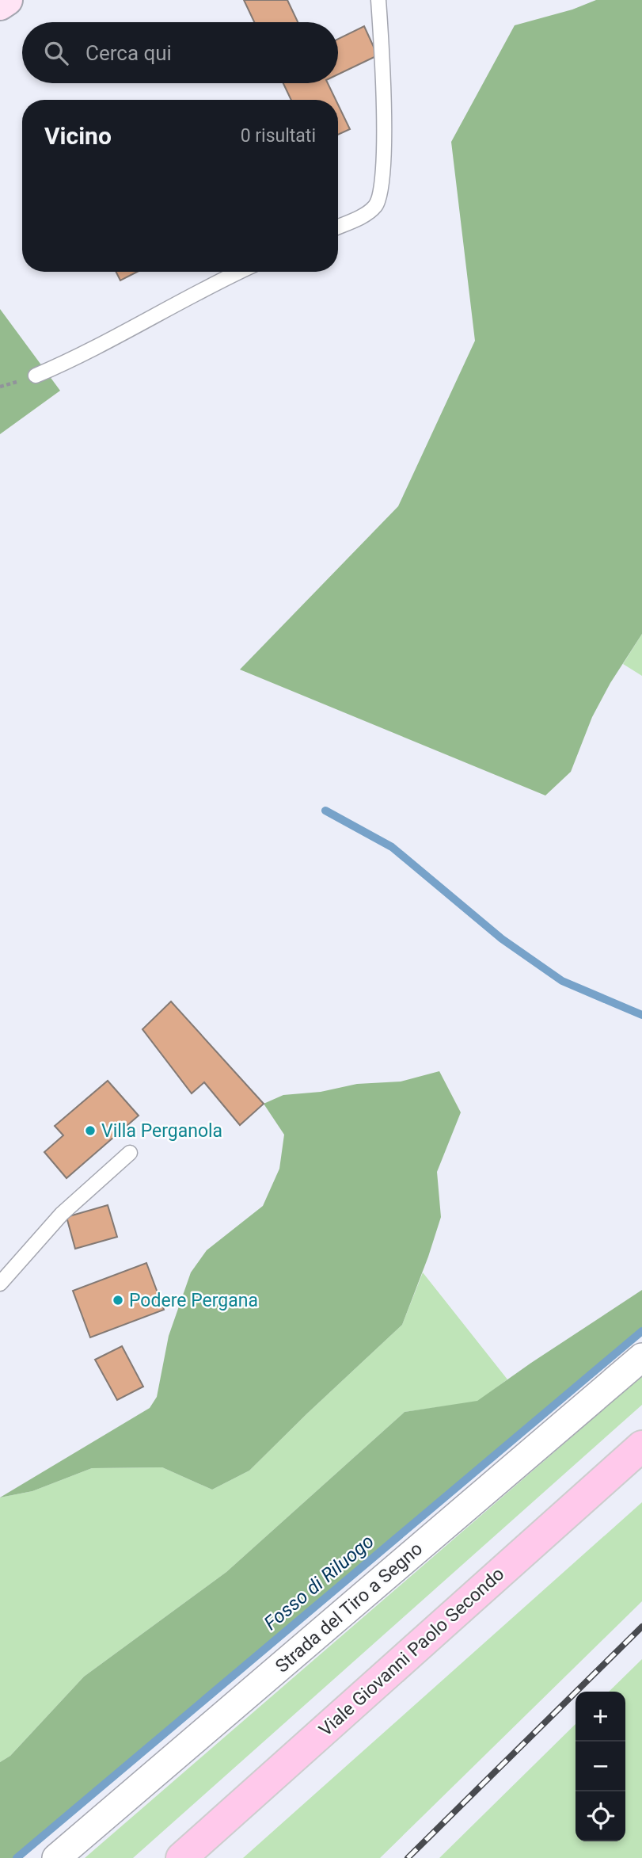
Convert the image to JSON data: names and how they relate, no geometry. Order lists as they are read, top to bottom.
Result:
{
  "streets": {
    "main road": ["Viale Giovanni Paolo Secondo"],
    "street": ["Strada del Tiro a Segno"]
  },
  "water": ["Fosso di Riluogo"],
  "places": ["Villa Perganola", "Podere Pergana"],
  "page": {
    "search": "Cerca qui",
    "heading": ["Vicino", "0 risultati"],
    "map_buttons": ["+", "−"]
  }
}
